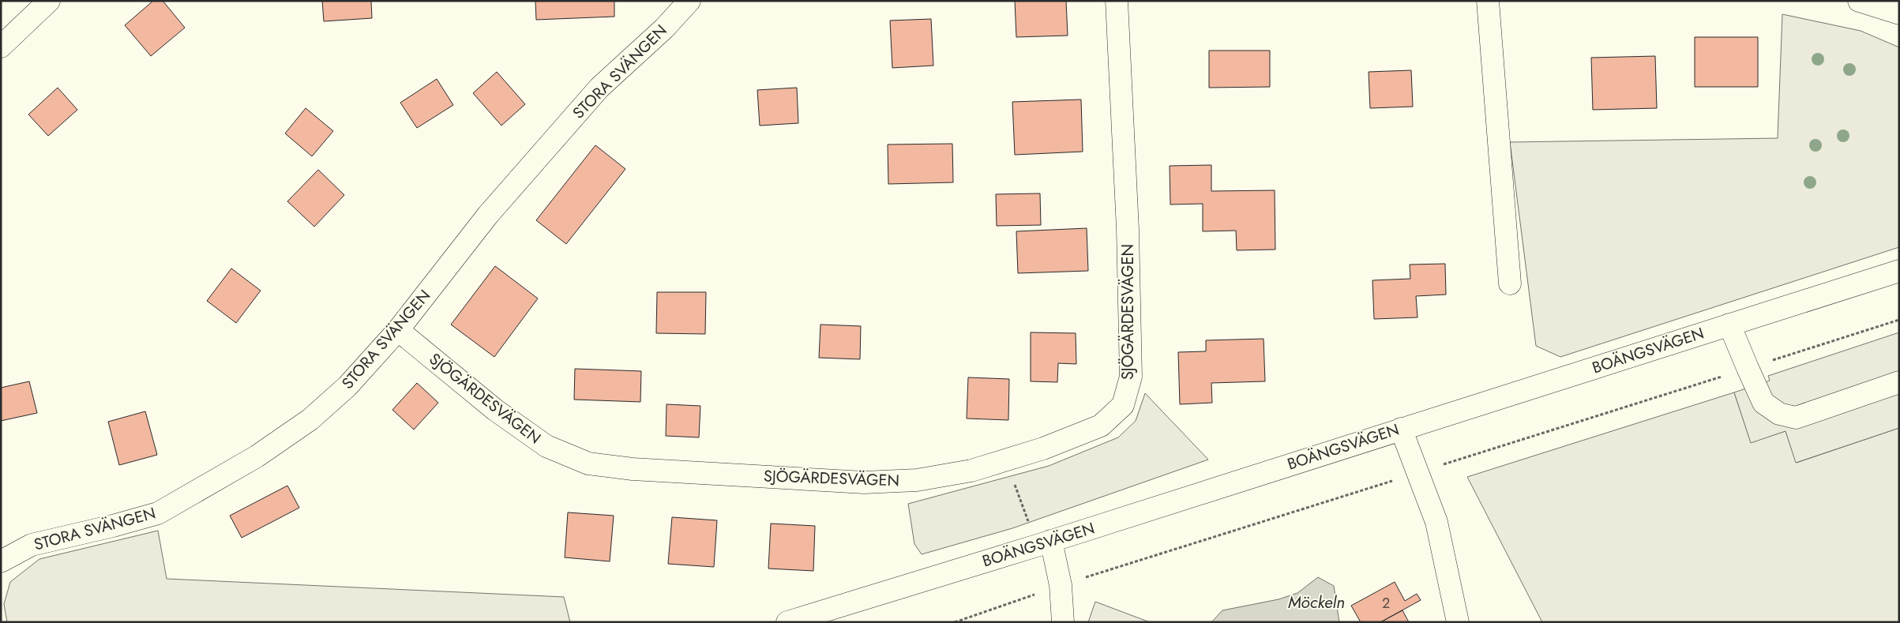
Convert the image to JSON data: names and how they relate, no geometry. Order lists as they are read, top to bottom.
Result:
{
  "streets": {
    "street": ["STORA SVÄNGEN", "SJÖGÄRDESVÄGEN", "BOÄNGSVÄGEN"]
  },
  "crossings": [
    ["STORA SVÄNGEN", "SJÖGÄRDESVÄGEN"]
  ],
  "water": ["Möckeln"],
  "house_numbers": ["2"]
}
